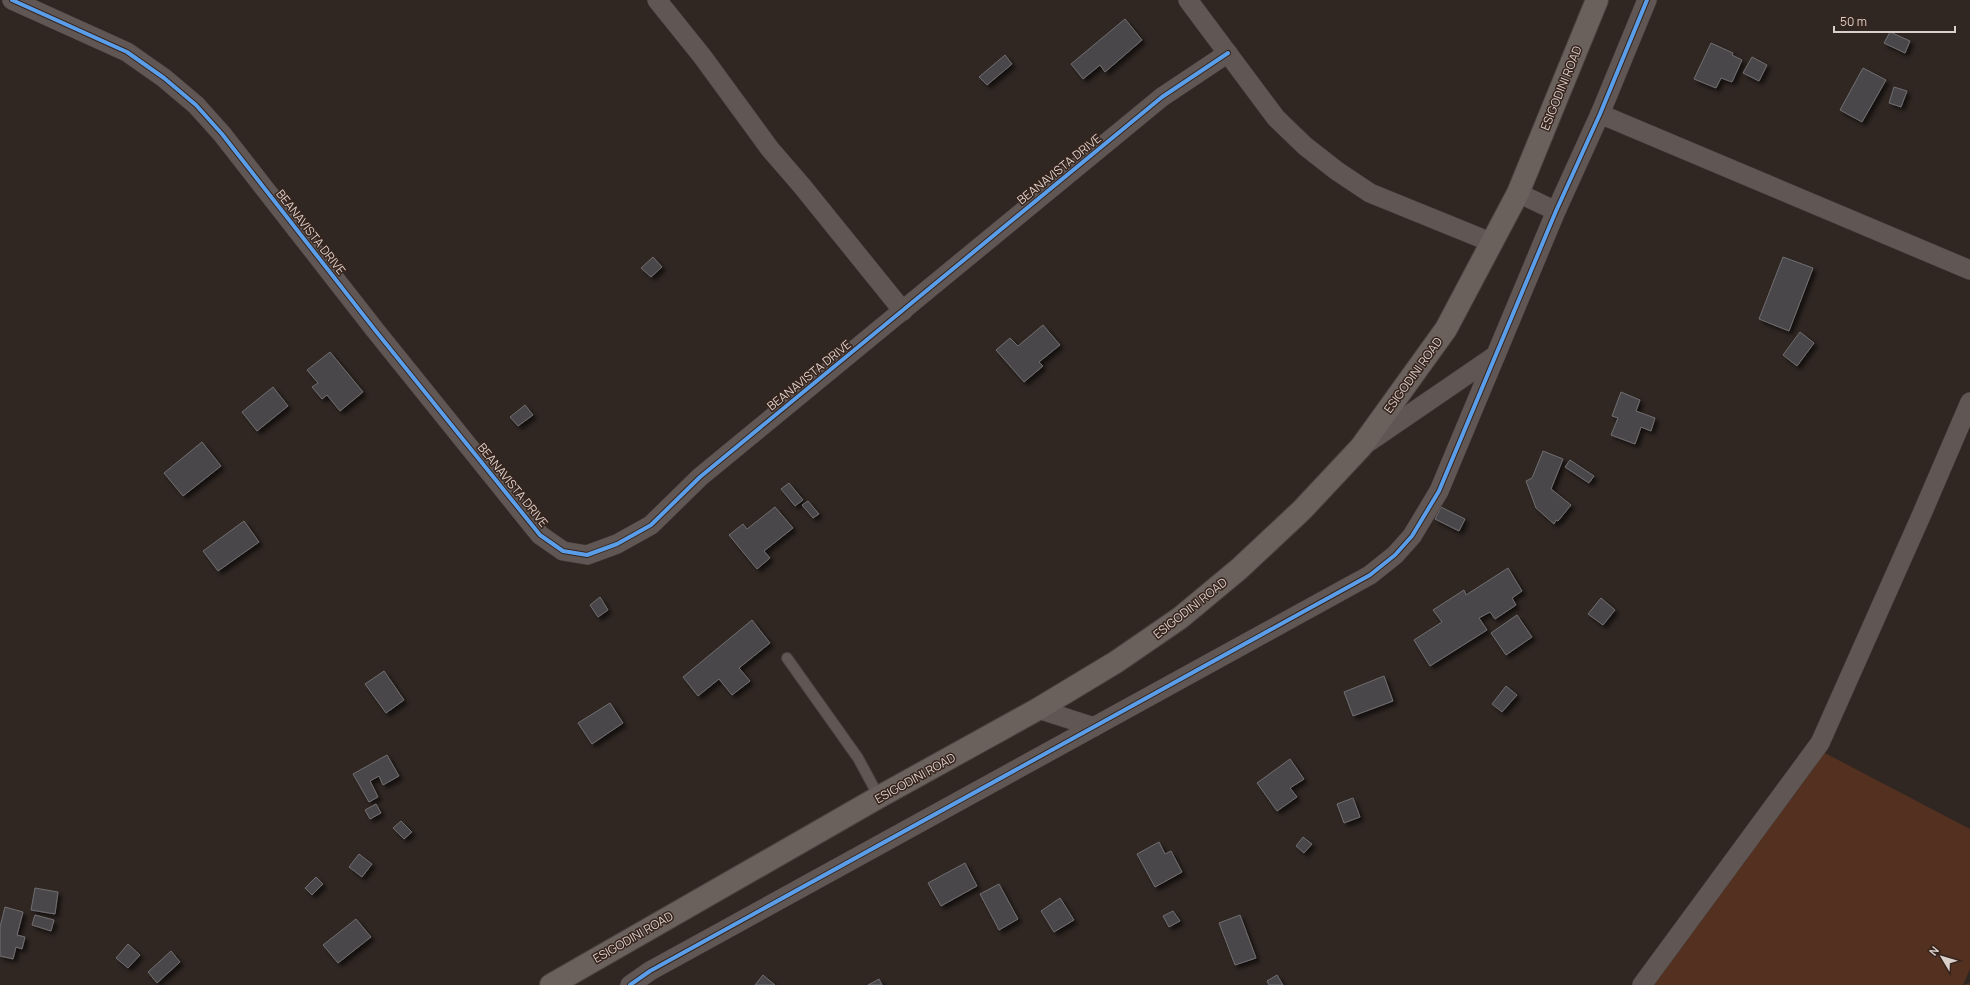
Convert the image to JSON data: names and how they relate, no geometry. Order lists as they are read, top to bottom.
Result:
{
  "streets": {
    "main road": ["ESIGODINI ROAD"],
    "street": ["BEANAVISTA DRIVE"]
  },
  "scale_bar": "50 m",
  "north": "top left"
}
